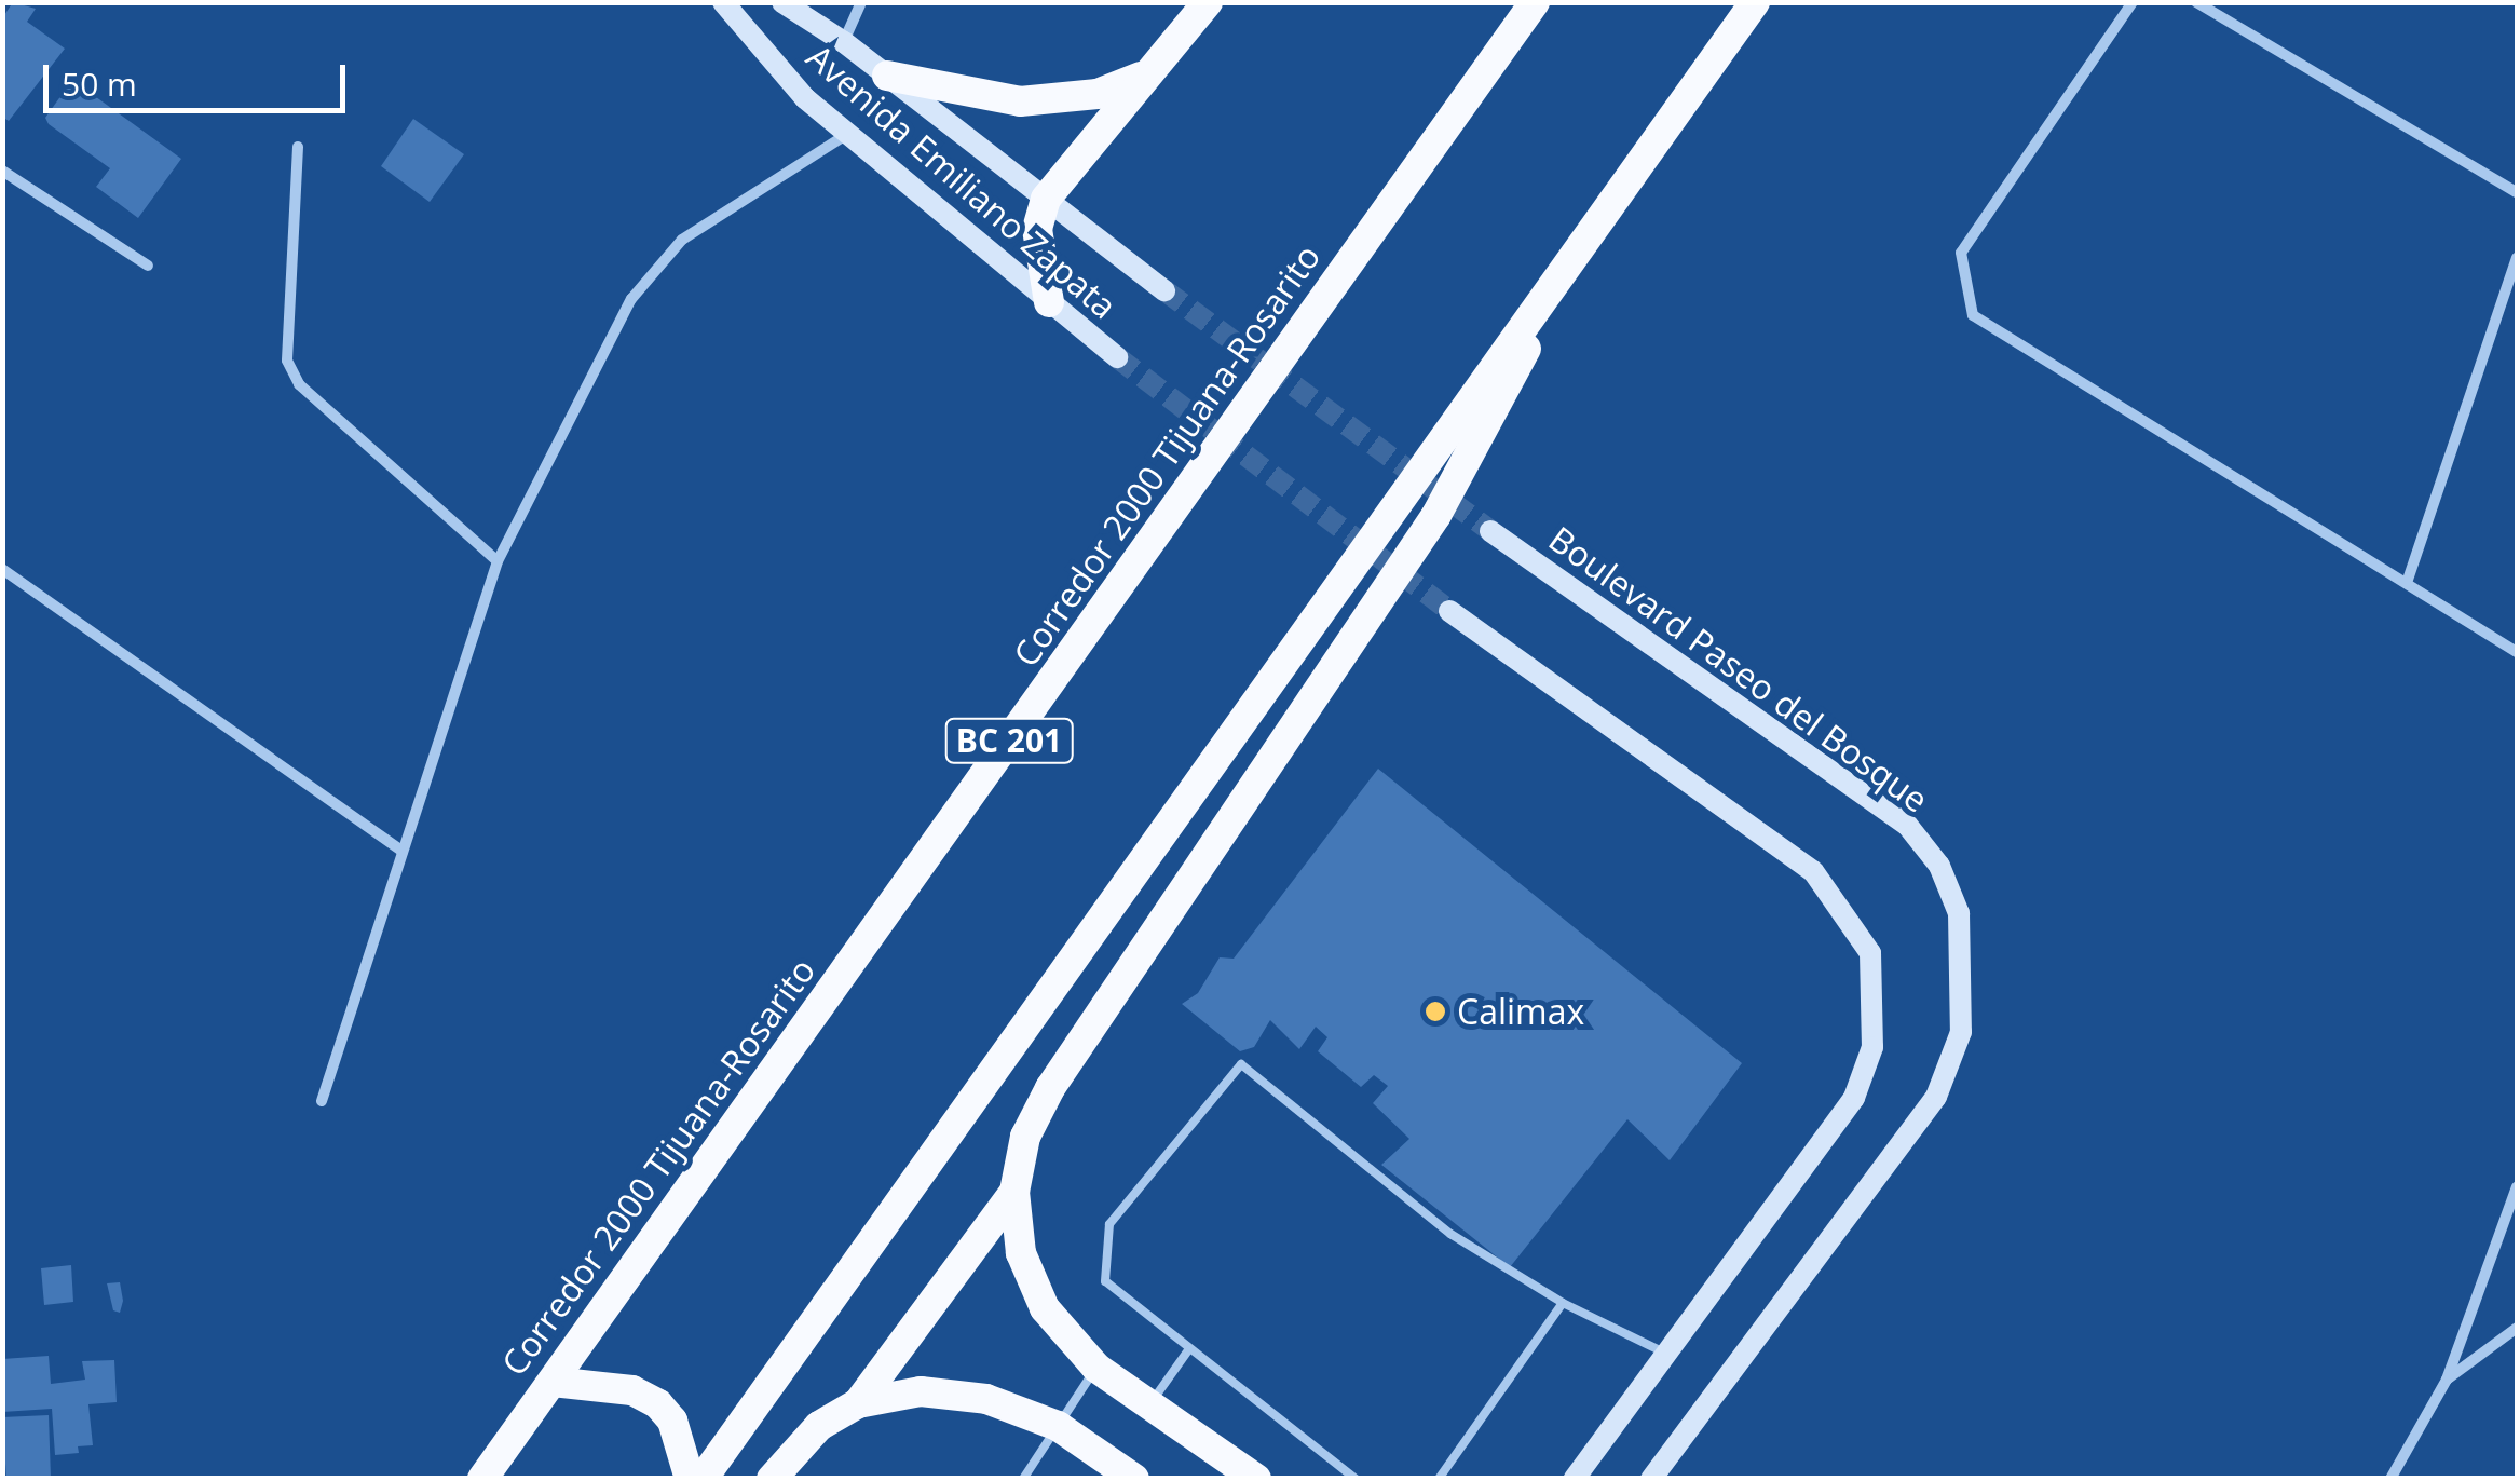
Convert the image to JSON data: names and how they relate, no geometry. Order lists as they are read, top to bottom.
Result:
{
  "streets": {
    "highway": ["Corredor 2000 Tijuana-Rosarito", "BC 201"],
    "main road": ["Avenida Emiliano Zapata", "Boulevard Paseo del Bosque"]
  },
  "places": ["Calimax"],
  "scale_bar": "50 m"
}
